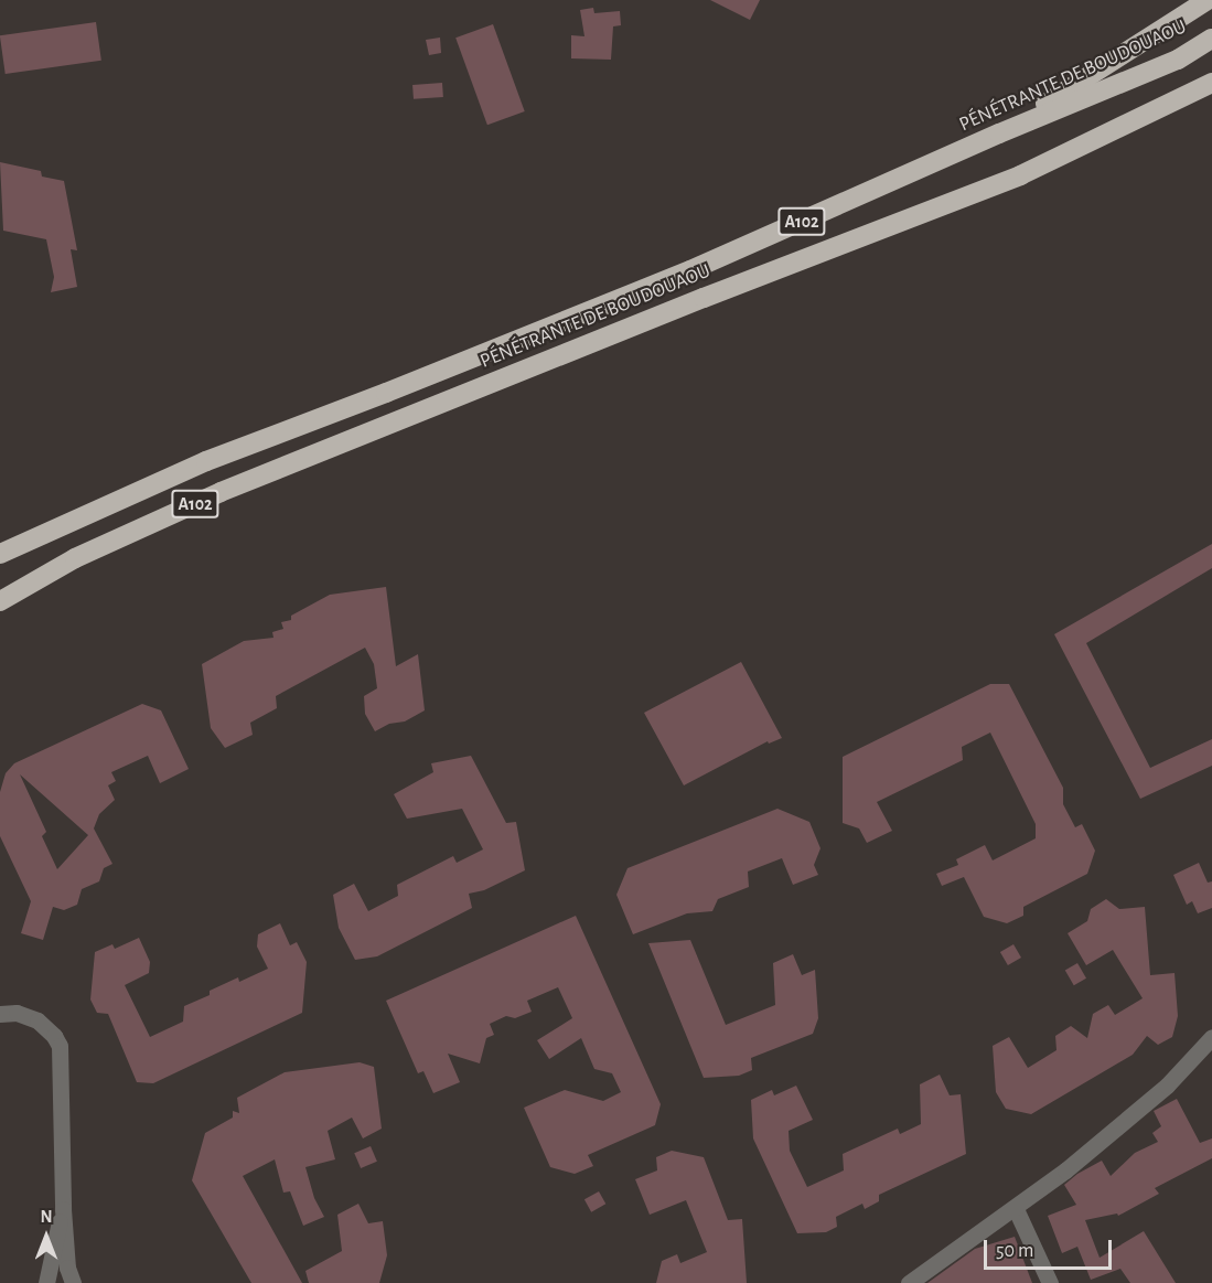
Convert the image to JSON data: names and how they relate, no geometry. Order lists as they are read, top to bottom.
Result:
{
  "streets": {
    "highway": ["PÉNÉTRANTE DE BOUDOUAOU", "A102"]
  },
  "scale_bar": "50 m",
  "north": "top"
}
